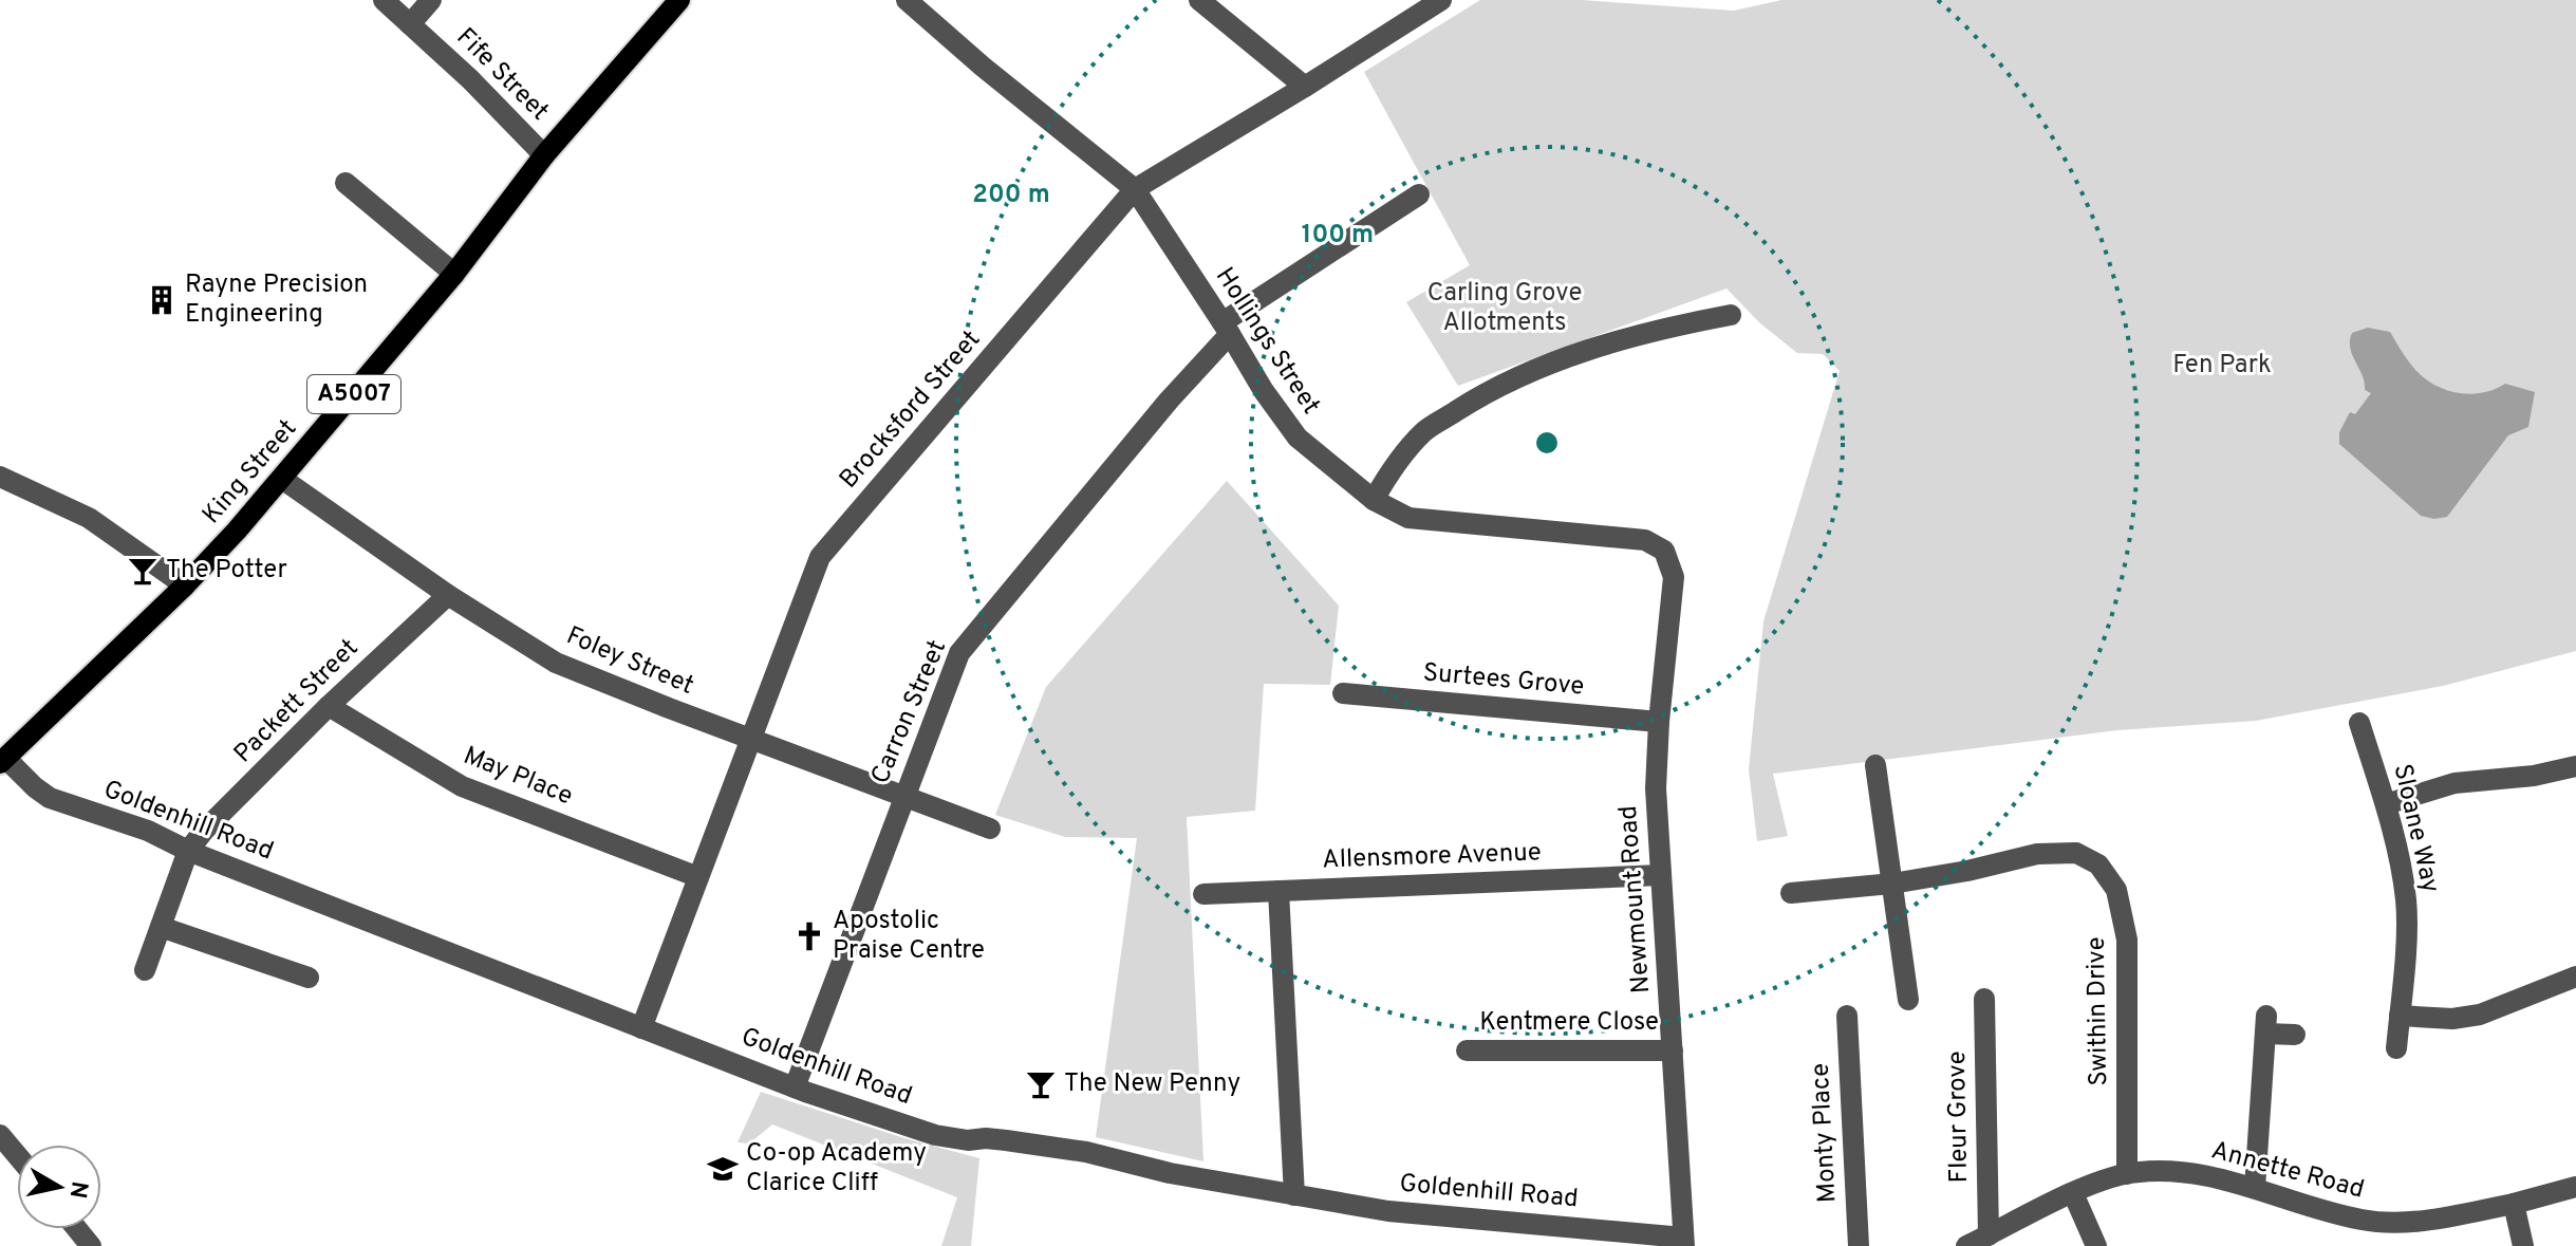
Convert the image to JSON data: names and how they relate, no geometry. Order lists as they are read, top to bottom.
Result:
{
  "streets": {
    "main road": ["A5007", "King Street"],
    "street": [
      "Fife Street",
      "Hollings Street",
      "Brocksford Street",
      "Foley Street",
      "Surtees Grove",
      "Packett Street",
      "Carron Street",
      "May Place",
      "Goldenhill Road",
      "Sloane Way",
      "Allensmore Avenue",
      "Newmount Road",
      "Swithin Drive",
      "Kentmere Close",
      "Fleur Grove",
      "Monty Place",
      "Annette Road"
    ]
  },
  "crossings": [
    ["Fife Street", "King Street"],
    ["Hollings Street", "Brocksford Street"],
    ["Hollings Street", "Carron Street"],
    ["Hollings Street", "Newmount Road"],
    ["Brocksford Street", "Foley Street"],
    ["Brocksford Street", "May Place"],
    ["Brocksford Street", "Goldenhill Road"],
    ["King Street", "Foley Street"],
    ["King Street", "Goldenhill Road"],
    ["Foley Street", "Packett Street"],
    ["Foley Street", "Carron Street"],
    ["Surtees Grove", "Newmount Road"],
    ["Packett Street", "May Place"],
    ["Packett Street", "Goldenhill Road"],
    ["Carron Street", "Goldenhill Road"],
    ["Goldenhill Road", "Newmount Road"],
    ["Allensmore Avenue", "Newmount Road"],
    ["Newmount Road", "Kentmere Close"],
    ["Swithin Drive", "Annette Road"],
    ["Fleur Grove", "Annette Road"]
  ],
  "parks": ["Carling Grove Allotments", "Fen Park"],
  "places": {
    "building": ["Rayne Precision Engineering"],
    "bar": ["The Potter", "The New Penny"],
    "church": ["Apostolic Praise Centre"],
    "school or university": ["Co-op Academy Clarice Cliff"]
  },
  "north": "right",
  "rings": ["200 m", "100 m"]
}
